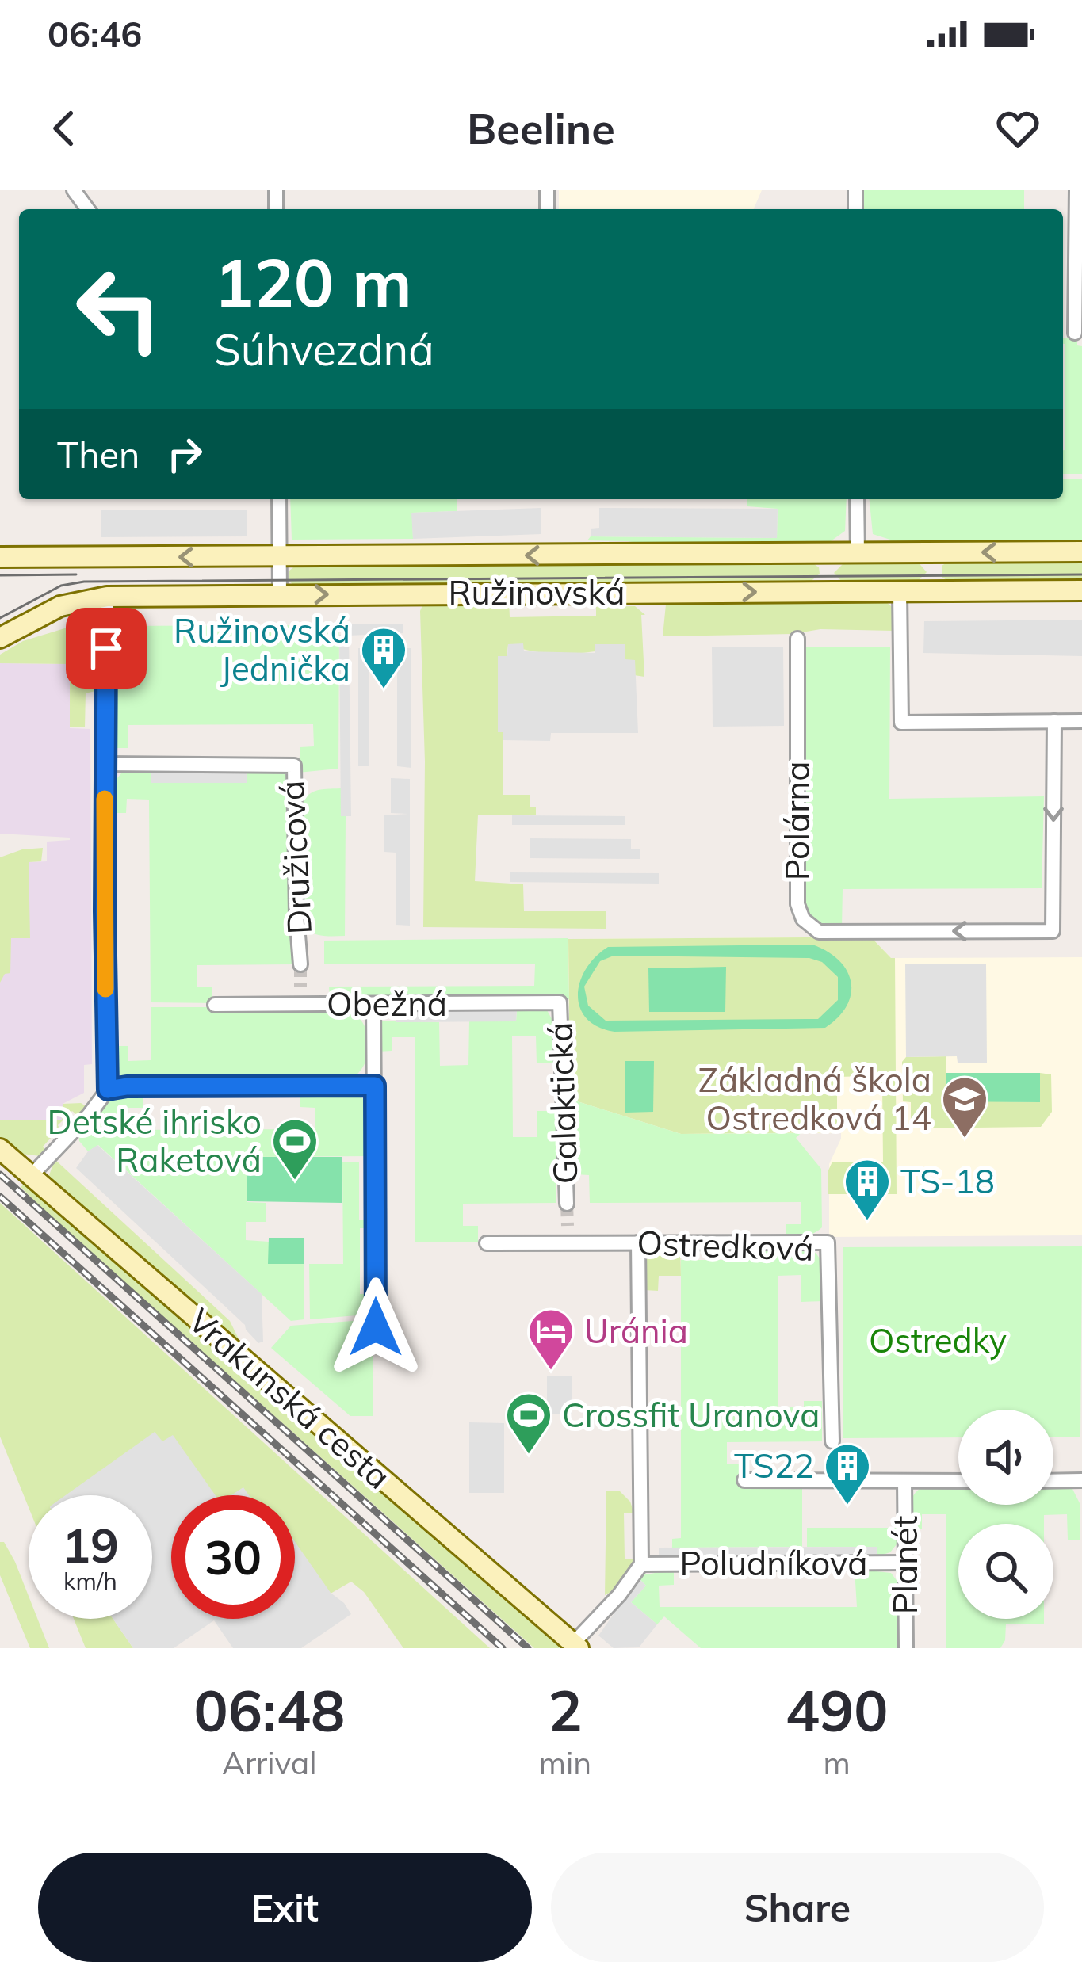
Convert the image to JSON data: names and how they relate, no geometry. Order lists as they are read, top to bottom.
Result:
{
  "streets": {
    "street": [
      "Ružinovská",
      "Polárna",
      "Družicová",
      "Obežná",
      "Galaktická",
      "Ostredková",
      "Vrakunská cesta",
      "Poludníková",
      "Planét"
    ]
  },
  "crossings": [
    ["Obežná", "Galaktická"],
    ["Galaktická", "Ostredková"],
    ["Poludníková", "Planét"]
  ],
  "parks": ["Ostredky"],
  "places": {
    "building": ["Ružinovská Jednička", "TS-18", "TS22"],
    "school or university": ["Základná škola Ostredková 14"],
    "sports": ["Detské ihrisko Raketová", "Crossfit Uranova"],
    "hotel": ["Uránia"]
  },
  "page": {
    "status": "06:46",
    "header": "Beeline",
    "turn": ["120 m", "Súhvezdná"],
    "then": "Then",
    "speed": "19 km/h",
    "limit": "30",
    "eta": [
      "06:48",
      "Arrival",
      "2",
      "min",
      "490",
      "m"
    ],
    "buttons": ["Exit", "Share"]
  }
}
